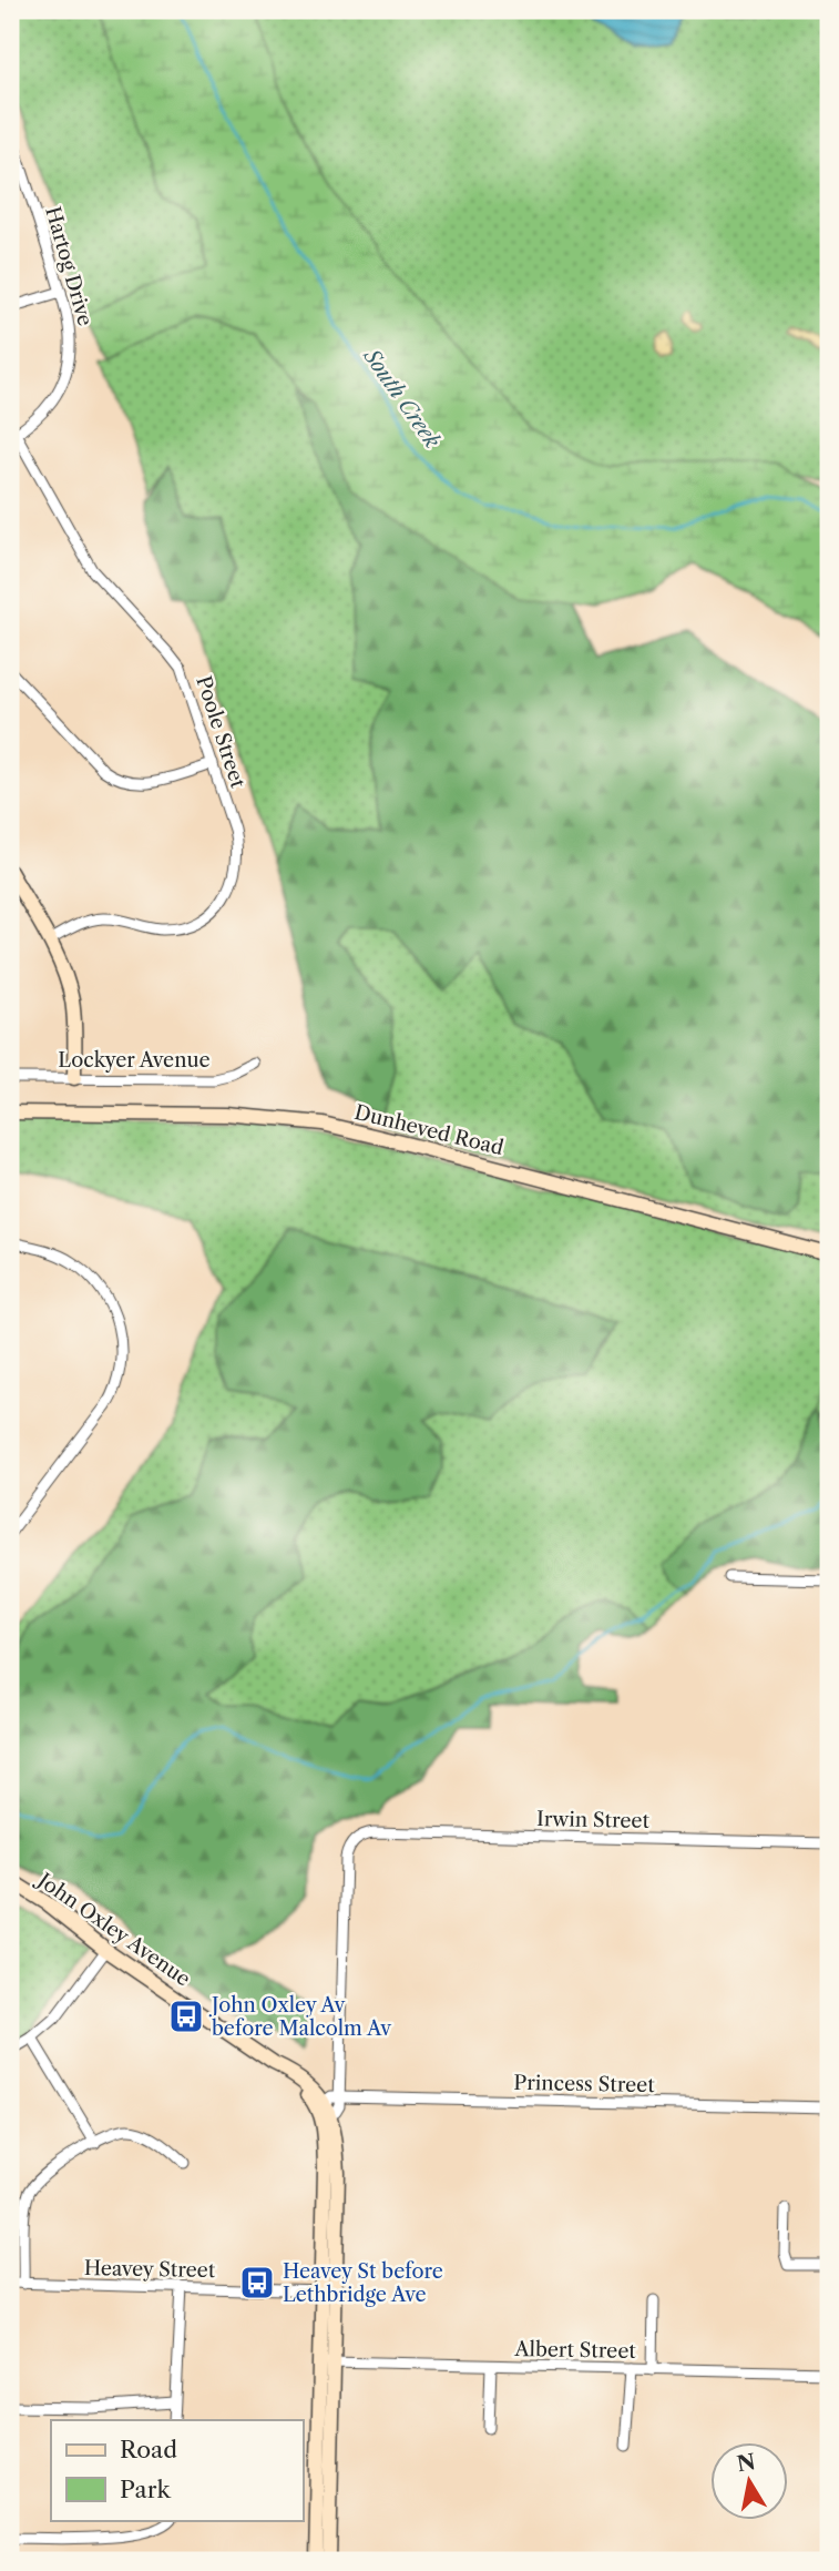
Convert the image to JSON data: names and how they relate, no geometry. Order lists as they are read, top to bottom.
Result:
{
  "streets": {
    "street": [
      "Hartog Drive",
      "Poole Street",
      "Lockyer Avenue",
      "Dunheved Road",
      "Irwin Street",
      "John Oxley Avenue",
      "Princess Street",
      "Heavey Street",
      "Albert Street"
    ]
  },
  "crossings": [
    ["Hartog Drive", "Poole Street"],
    ["Irwin Street", "Princess Street"],
    ["John Oxley Avenue", "Princess Street"]
  ],
  "water": ["South Creek"],
  "places": {
    "bus stop": ["John Oxley Av before Malcolm Av", "Heavey St before Lethbridge Ave"]
  },
  "legend": ["Road", "Park"],
  "north": "top"
}
